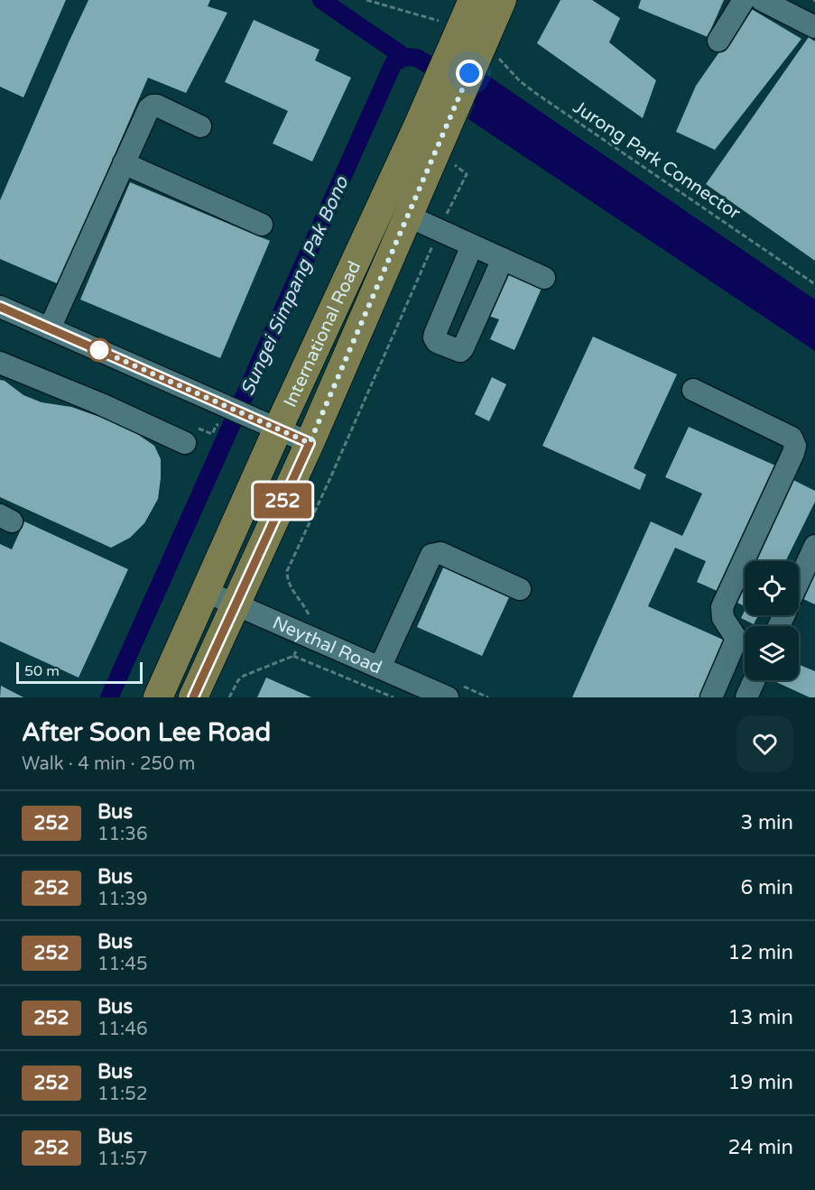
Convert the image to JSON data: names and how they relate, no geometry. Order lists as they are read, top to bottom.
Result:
{
  "streets": {
    "main road": ["International Road"],
    "street": ["Neythal Road"],
    "path": ["Jurong Park Connector"]
  },
  "crossings": [
    ["Jurong Park Connector", "International Road"],
    ["International Road", "Neythal Road"]
  ],
  "water": ["Sungei Simpang Pak Bono"],
  "lines": ["bus line 252"],
  "scale_bar": "50 m",
  "page": {
    "on_map": "252",
    "scale": "50 m",
    "heading": ["After Soon Lee Road", "Walk · 4 min · 250 m"],
    "list": [
      {
        "mark": "252",
        "name": "Bus",
        "note": "11:36",
        "value": "3 min"
      },
      {
        "mark": "252",
        "name": "Bus",
        "note": "11:39",
        "value": "6 min"
      },
      {
        "mark": "252",
        "name": "Bus",
        "note": "11:45",
        "value": "12 min"
      },
      {
        "mark": "252",
        "name": "Bus",
        "note": "11:46",
        "value": "13 min"
      },
      {
        "mark": "252",
        "name": "Bus",
        "note": "11:52",
        "value": "19 min"
      },
      {
        "mark": "252",
        "name": "Bus",
        "note": "11:57",
        "value": "24 min"
      }
    ]
  }
}
